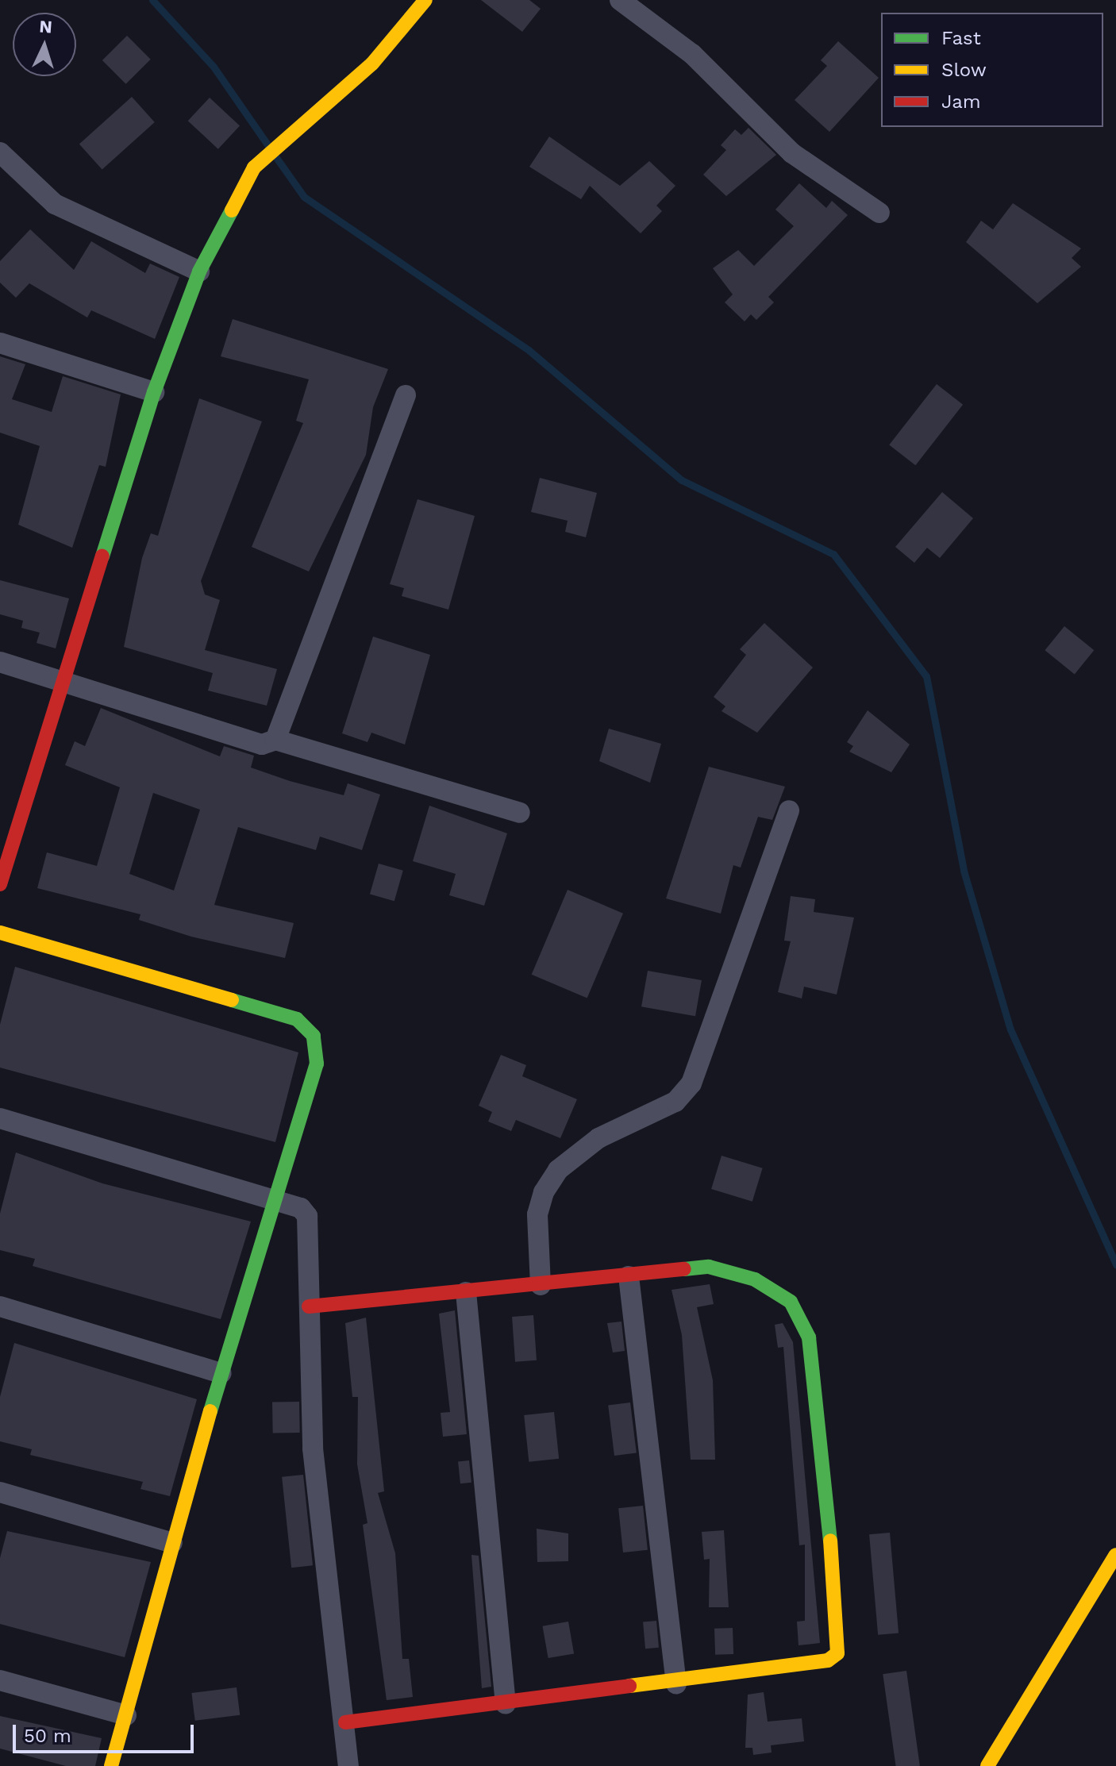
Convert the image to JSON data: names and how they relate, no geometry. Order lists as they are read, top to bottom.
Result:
{
  "legend": ["Fast", "Slow", "Jam"],
  "scale_bar": "50 m",
  "north": "top"
}
